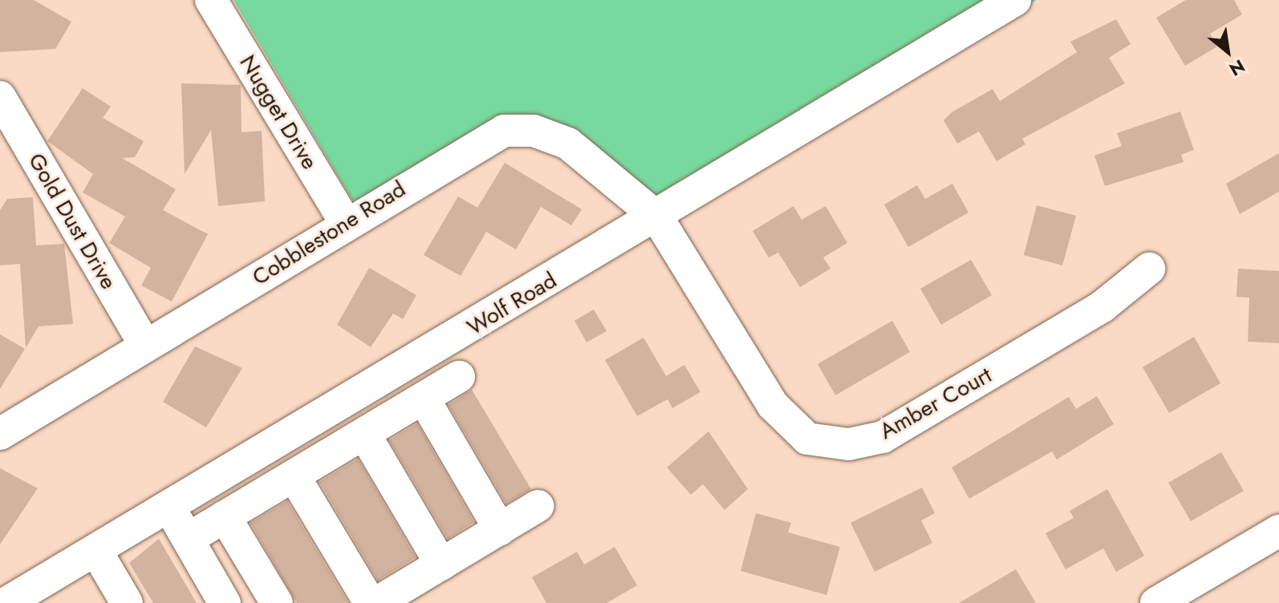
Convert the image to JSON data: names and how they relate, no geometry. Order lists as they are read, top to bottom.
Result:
{
  "streets": {
    "street": [
      "Nugget Drive",
      "Gold Dust Drive",
      "Cobblestone Road",
      "Wolf Road",
      "Amber Court"
    ]
  },
  "crossings": [
    ["Nugget Drive", "Cobblestone Road"],
    ["Gold Dust Drive", "Cobblestone Road"],
    ["Cobblestone Road", "Wolf Road"],
    ["Cobblestone Road", "Amber Court"],
    ["Wolf Road", "Amber Court"]
  ],
  "north": "bottom right"
}
